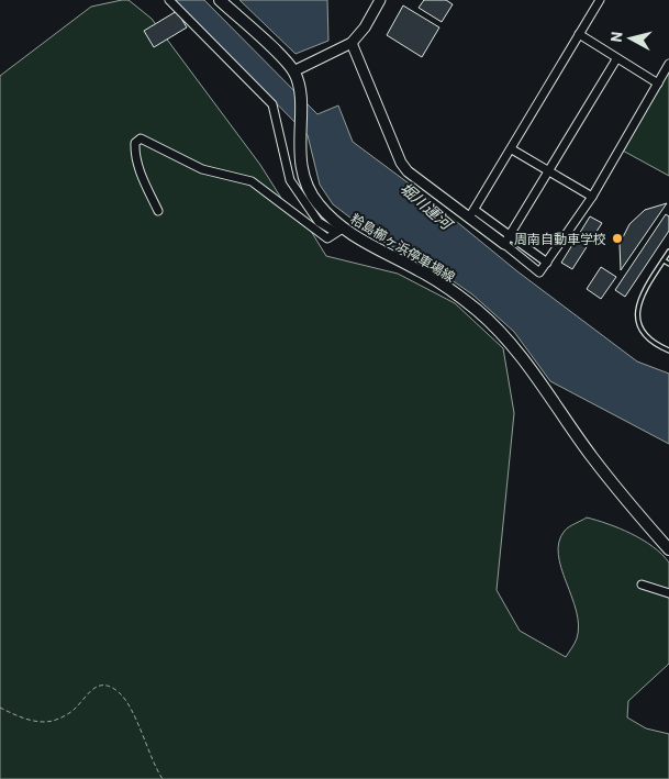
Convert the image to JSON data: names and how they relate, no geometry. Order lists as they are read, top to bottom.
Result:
{
  "streets": {
    "main road": ["粭島櫛ヶ浜停車場線"]
  },
  "water": ["堀川運河"],
  "places": ["周南自動車学校"],
  "north": "left"
}
